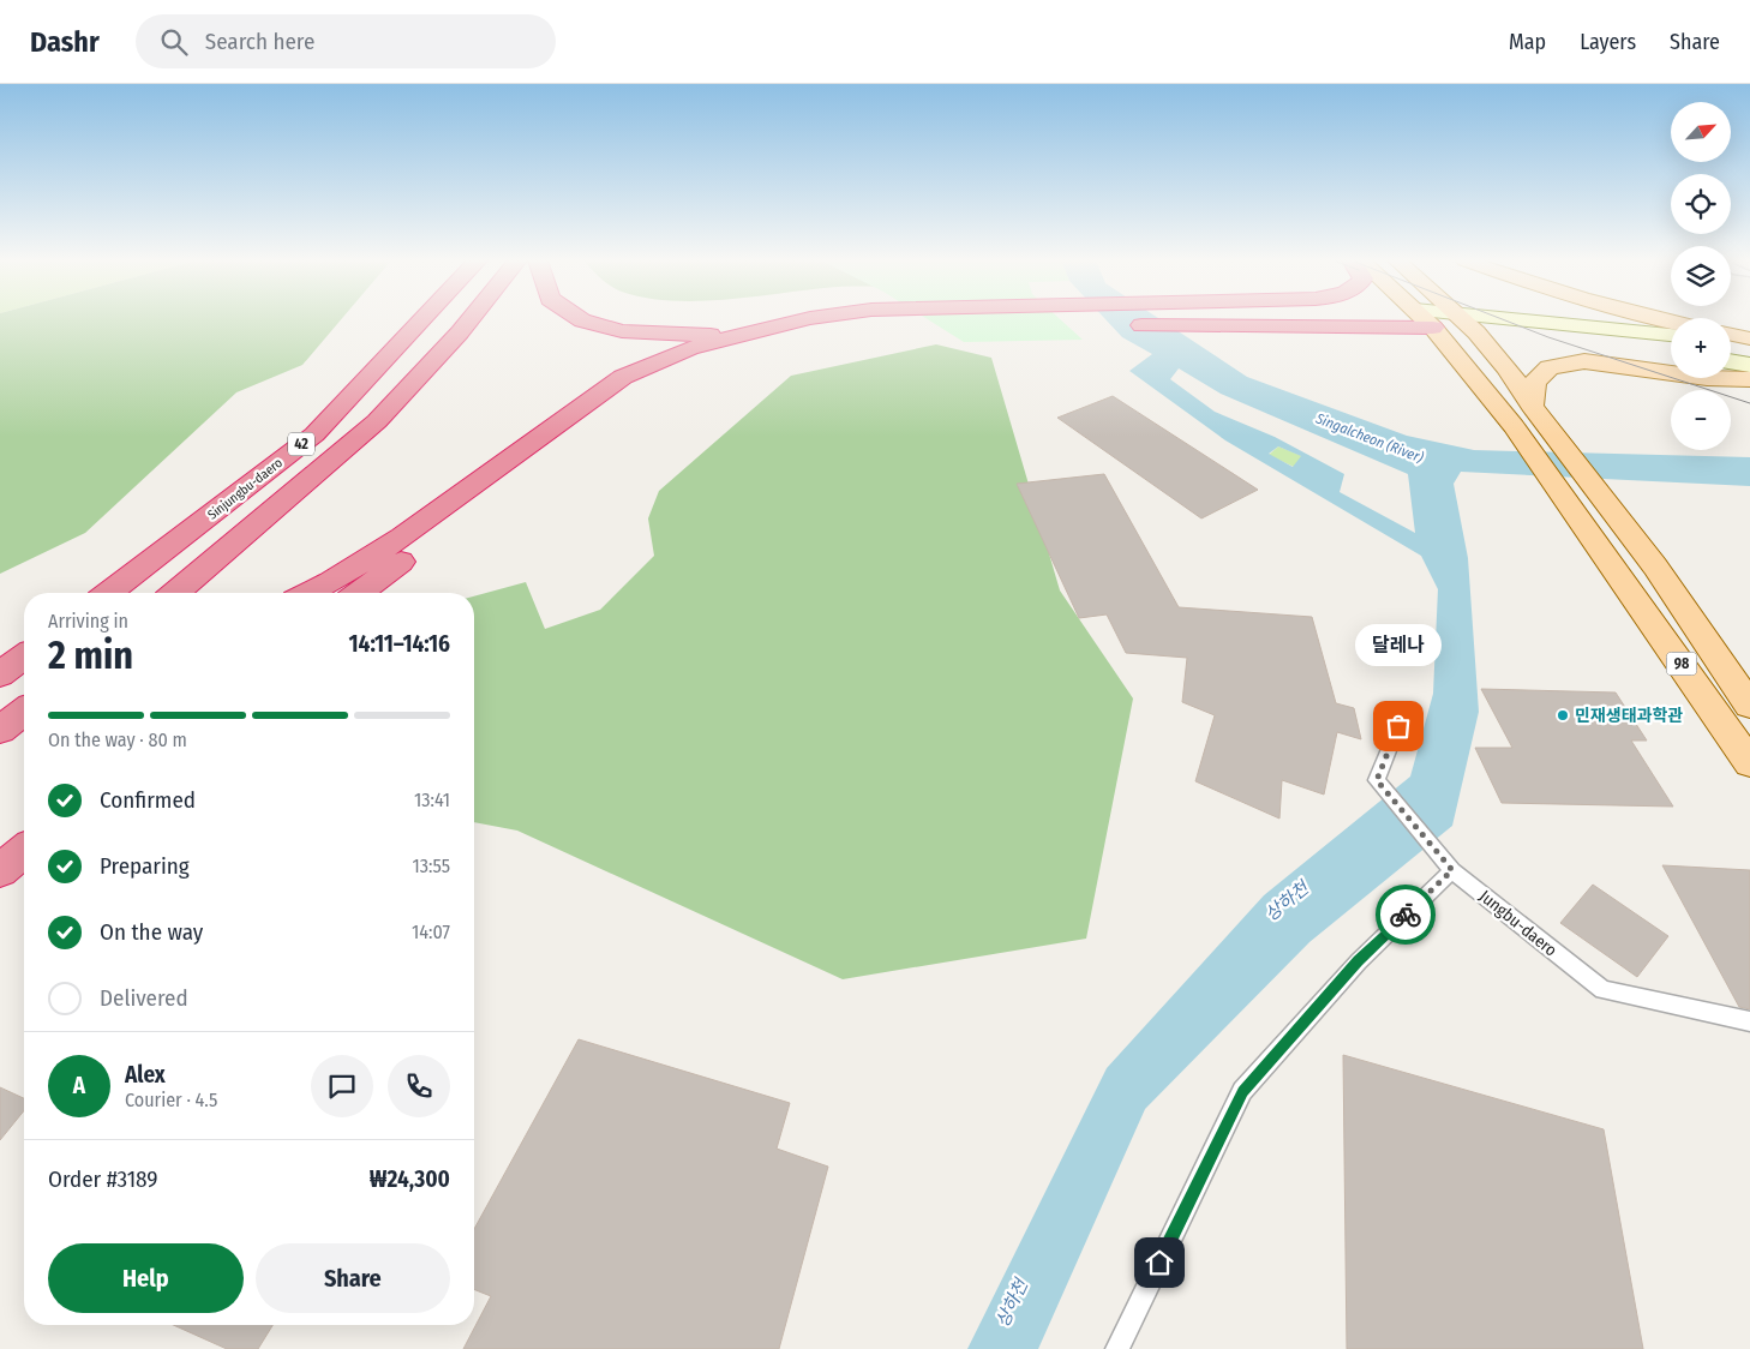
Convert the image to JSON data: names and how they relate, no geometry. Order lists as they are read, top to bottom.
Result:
{
  "streets": {
    "highway": ["42", "Sinjungbu-daero"],
    "main road": ["98"],
    "lane": ["Jungbu-daero"]
  },
  "water": ["Singalcheon (River)", "상하천"],
  "places": ["민재생태과학관", "달레나"],
  "north": "top right",
  "page": {
    "header": "Dashr",
    "search": "Search here",
    "nav": ["Map", "Layers", "Share"],
    "map_buttons": ["+", "−"],
    "heading": ["2 min", "Arriving in", "14:11–14:16"],
    "panel": [
      "Alex",
      "Courier · 4.5",
      "Order #3189",
      "₩24,300"
    ],
    "bubble": "달레나",
    "bar": "On the way · 80 m",
    "list": [
      ["Confirmed", "13:41"],
      ["Preparing", "13:55"],
      ["On the way", "14:07"],
      "Delivered"
    ],
    "round": "A",
    "buttons": ["Help", "Share"]
  }
}
